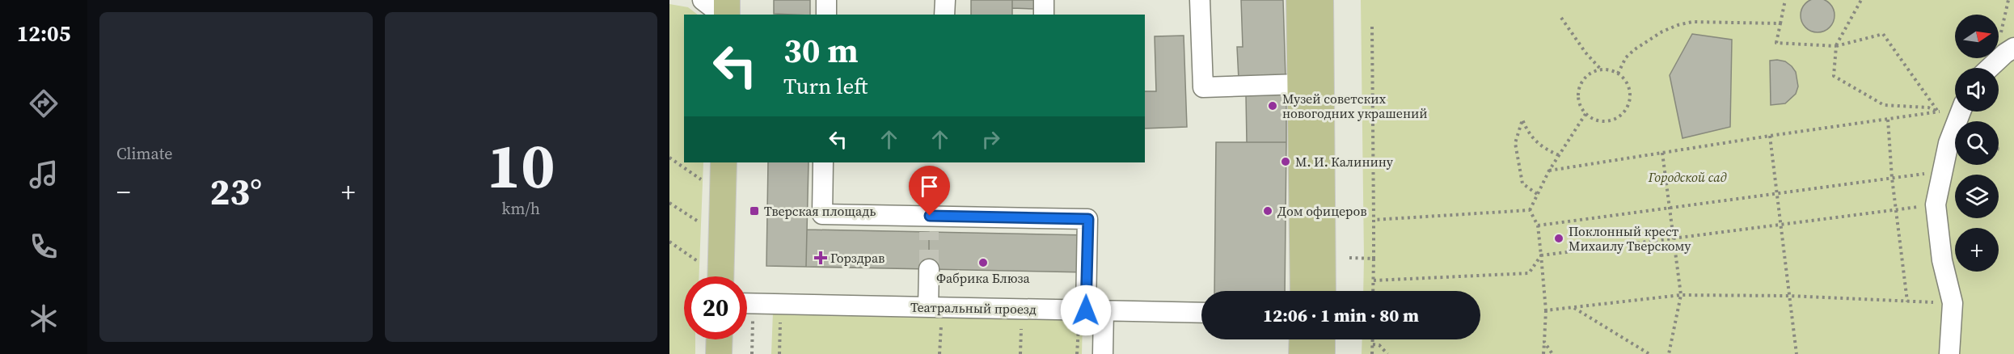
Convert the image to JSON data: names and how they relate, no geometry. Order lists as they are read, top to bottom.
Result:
{
  "streets": {
    "street": ["Театральный проезд"]
  },
  "parks": ["Городской сад"],
  "places": {
    "other": [
      "Музей советских новогодних украшений",
      "М. И. Калинину",
      "Дом офицеров",
      "Поклонный крест Михаилу Тверскому",
      "Фабрика Блюза"
    ],
    "transit": ["Тверская площадь"],
    "health": ["Горздрав"]
  },
  "north": "right",
  "page": {
    "tabs": "12:05",
    "tile": [
      "Climate",
      ["10", "km/h"]
    ],
    "map_buttons": "+",
    "turn": ["30 m", "Turn left"],
    "heat": ["−", "23°", "+"],
    "limit": "20",
    "trip": "12:06 · 1 min · 80 m"
  }
}
